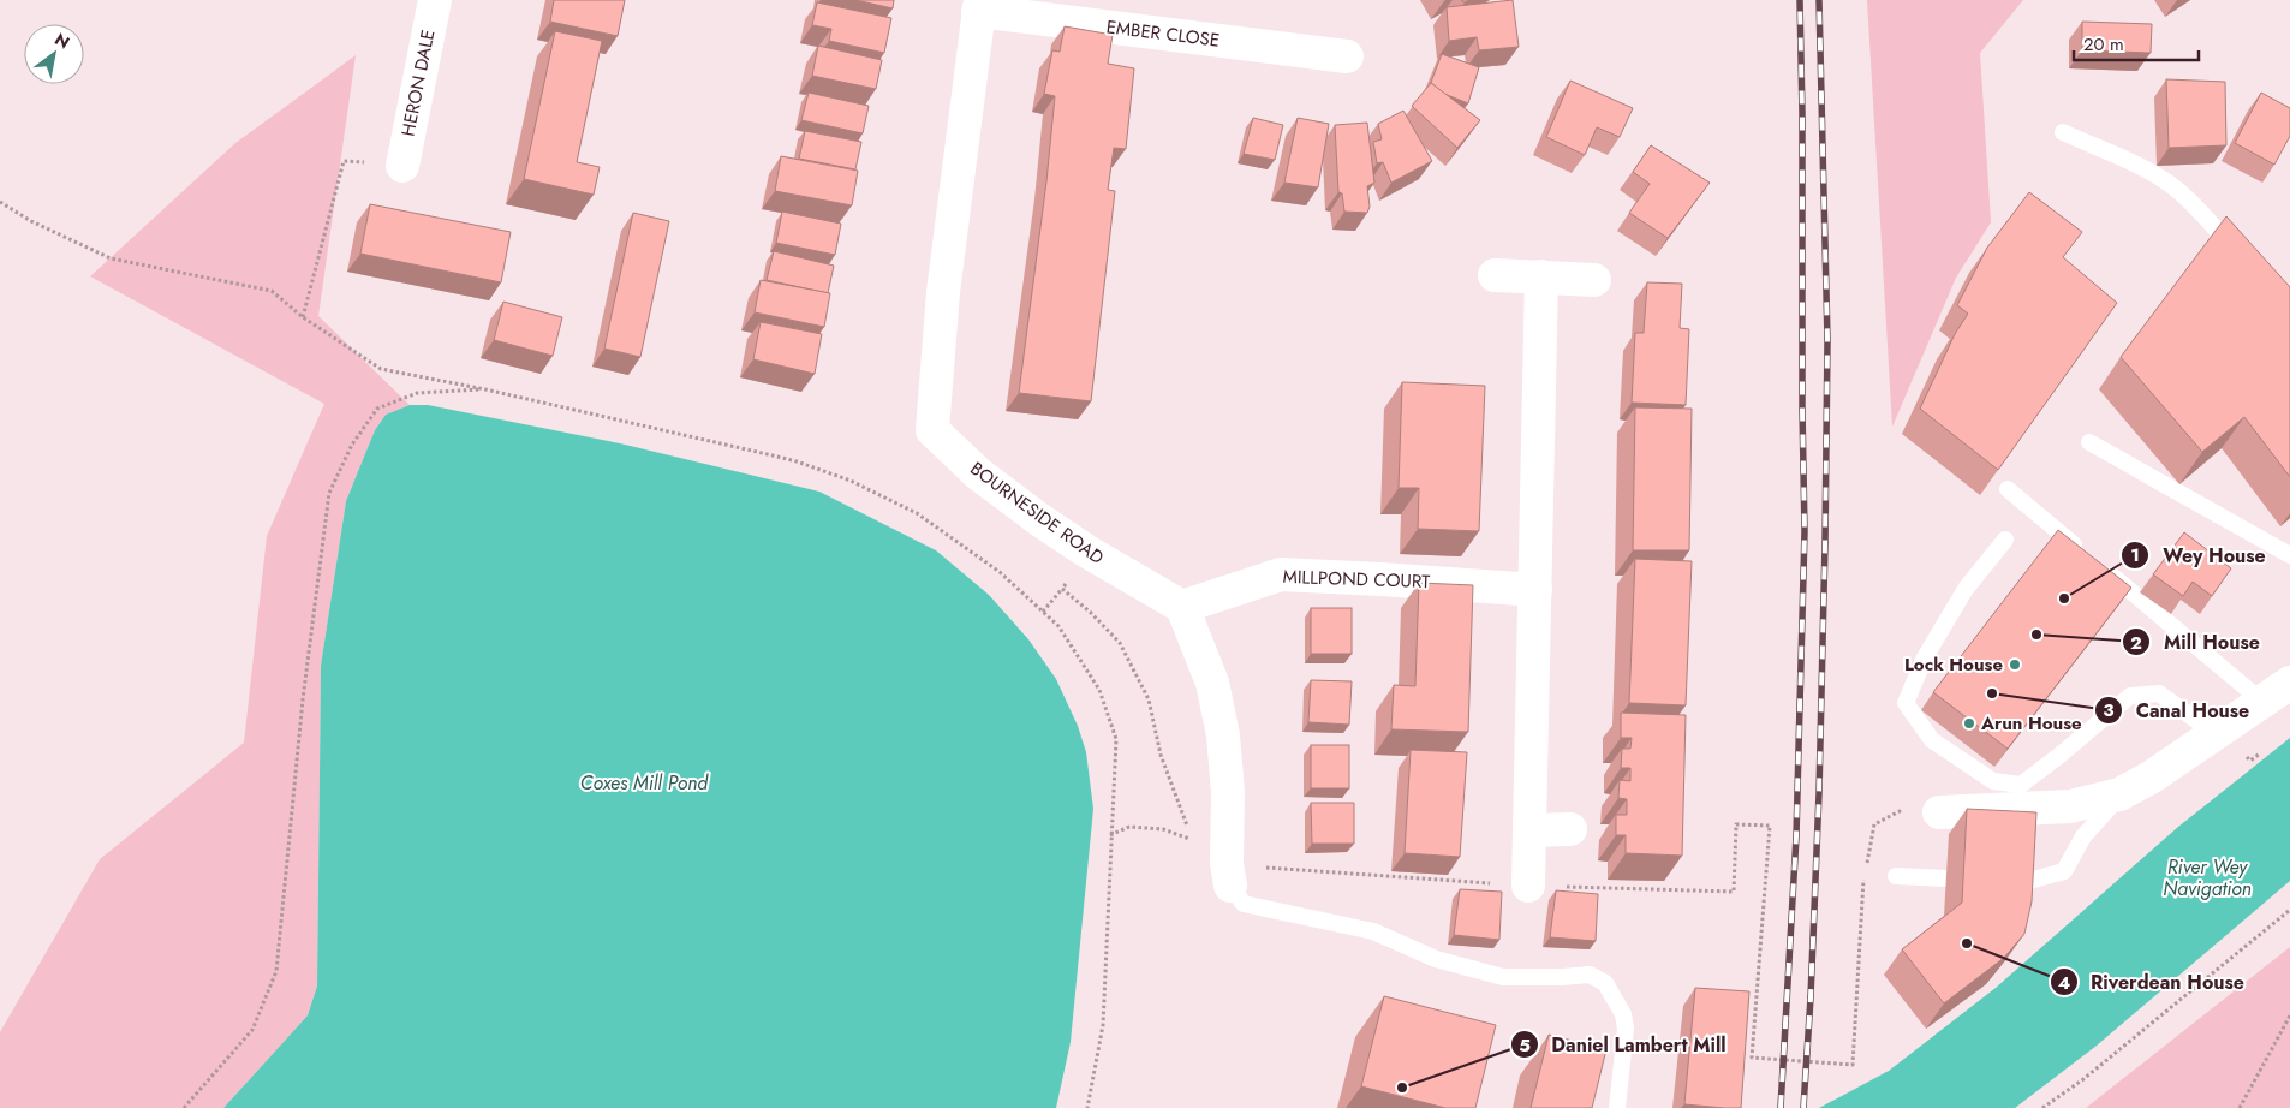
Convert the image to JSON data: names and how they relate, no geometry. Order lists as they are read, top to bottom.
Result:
{
  "streets": {
    "street": [
      "EMBER CLOSE",
      "HERON DALE",
      "BOURNESIDE ROAD",
      "MILLPOND COURT"
    ]
  },
  "crossings": [
    ["EMBER CLOSE", "BOURNESIDE ROAD"],
    ["BOURNESIDE ROAD", "MILLPOND COURT"]
  ],
  "water": ["Coxes Mill Pond", "River Wey Navigation"],
  "places": [
    "Wey House",
    "Mill House",
    "Lock House",
    "Canal House",
    "Arun House",
    "Riverdean House",
    "Daniel Lambert Mill"
  ],
  "scale_bar": "20 m",
  "north": "top right"
}
